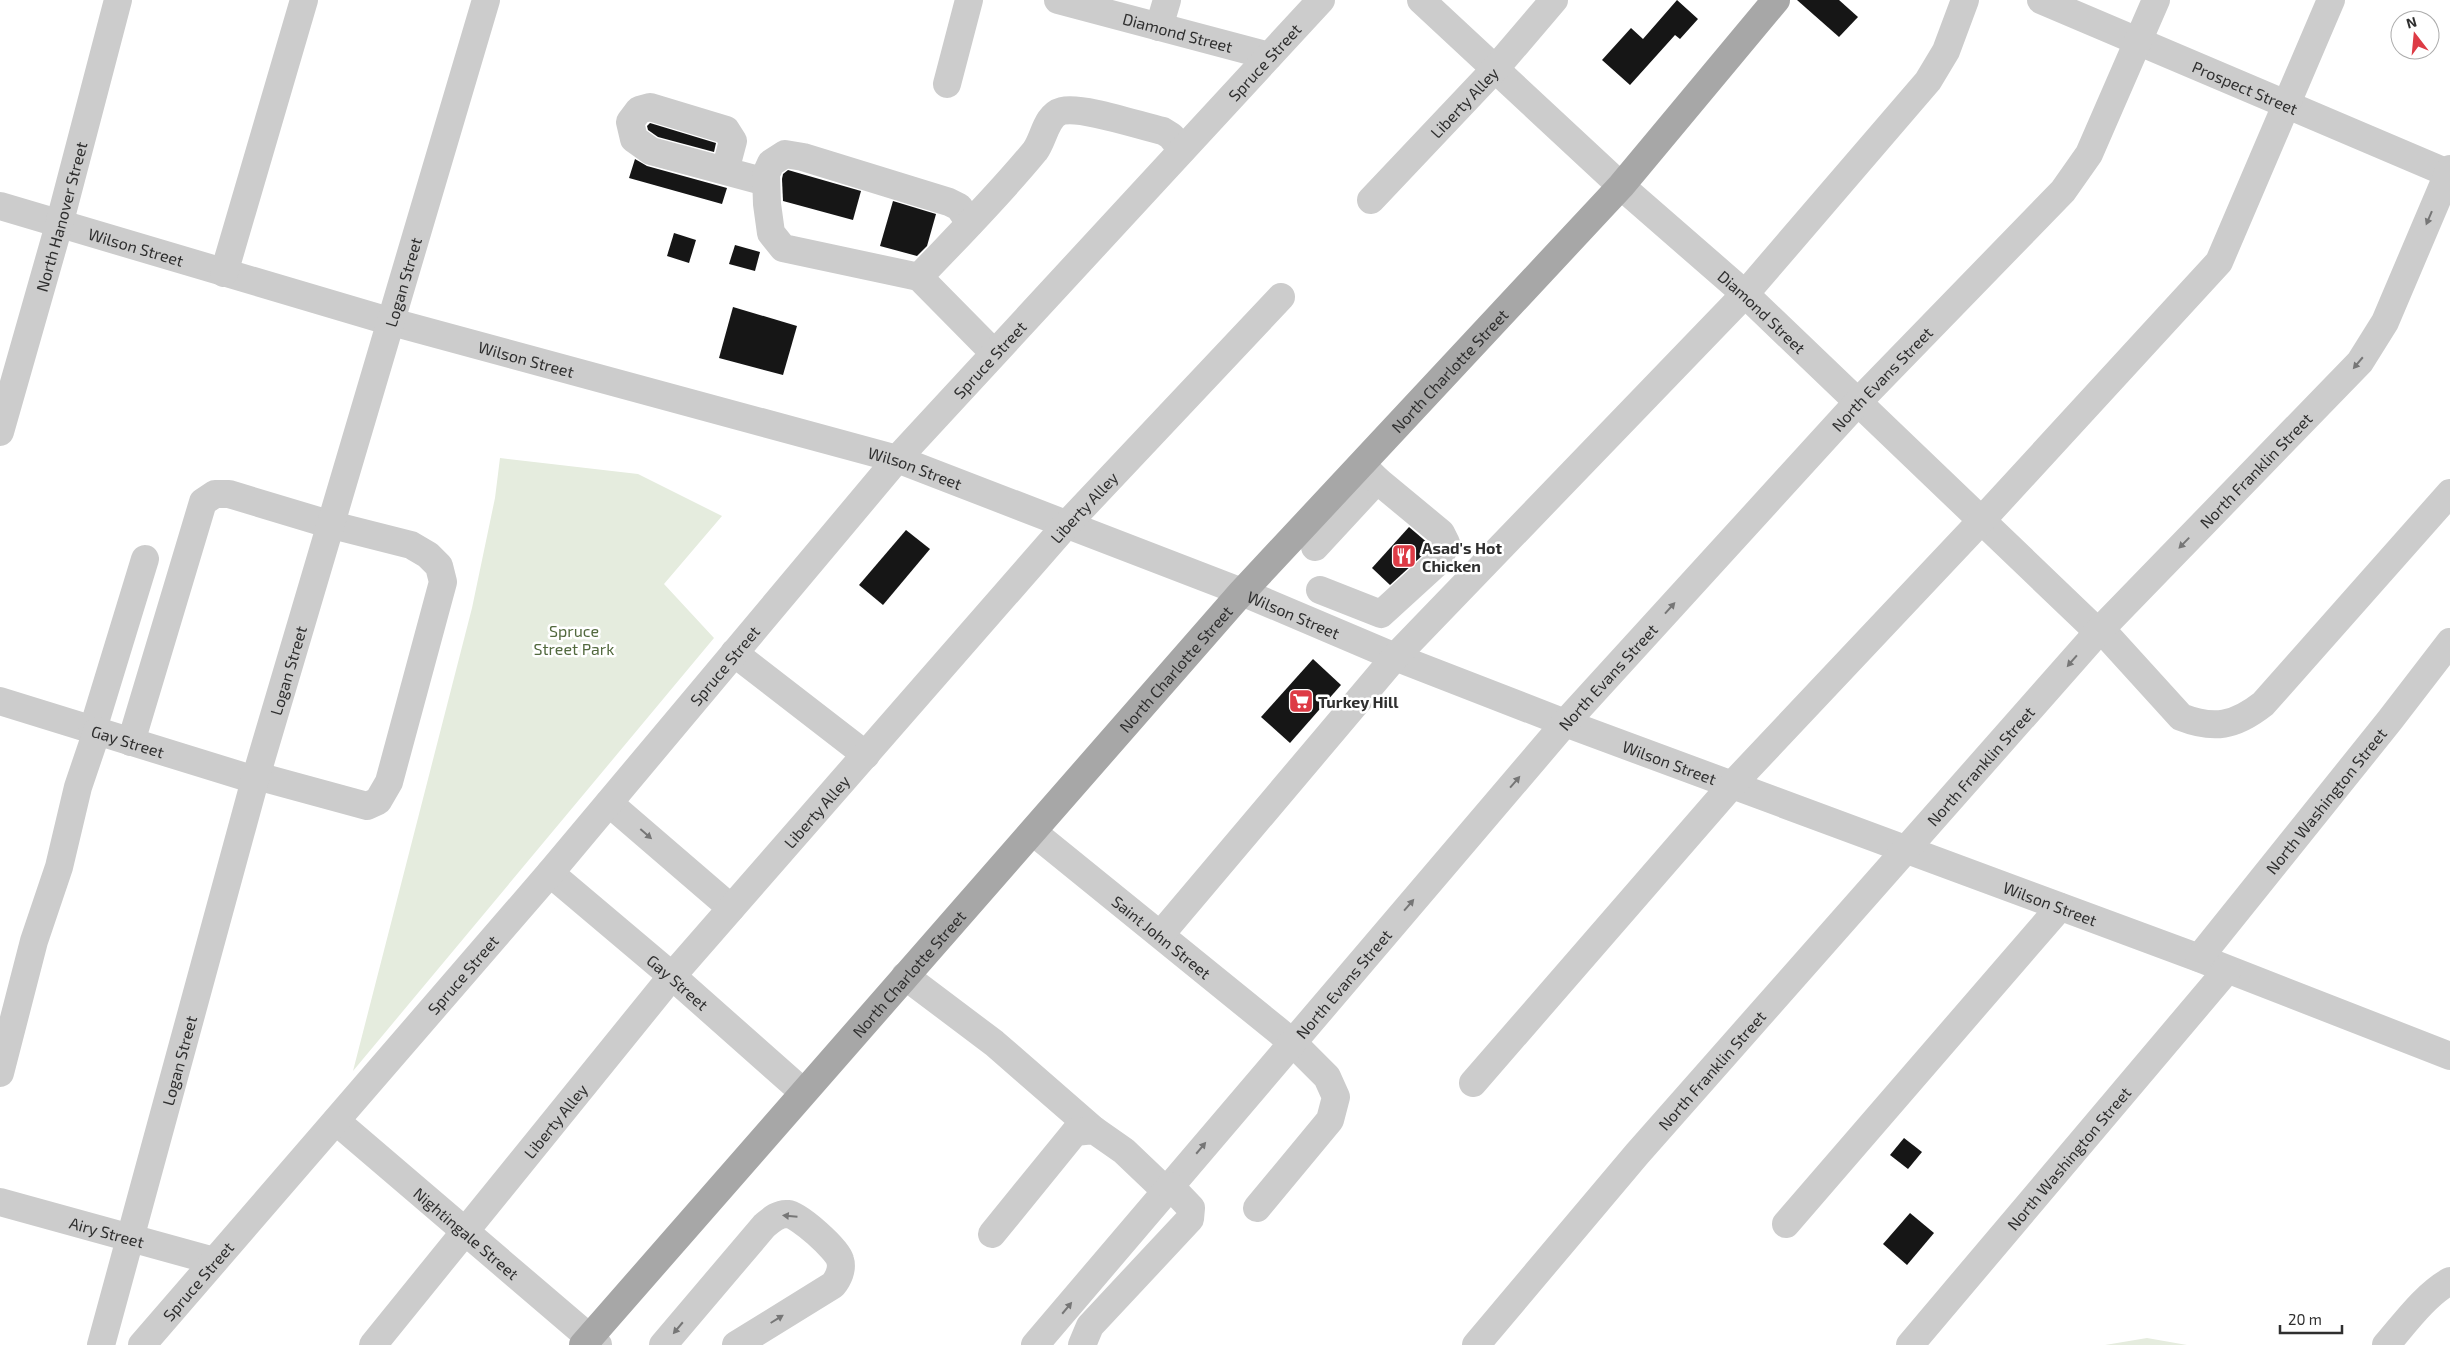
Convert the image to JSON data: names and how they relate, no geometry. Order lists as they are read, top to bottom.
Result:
{
  "streets": {
    "main road": ["North Charlotte Street"],
    "street": [
      "Diamond Street",
      "Spruce Street",
      "Prospect Street",
      "Liberty Alley",
      "North Hanover Street",
      "Wilson Street",
      "Logan Street",
      "North Evans Street",
      "North Franklin Street",
      "Gay Street",
      "North Washington Street",
      "Saint John Street",
      "Airy Street",
      "Nightingale Street"
    ]
  },
  "crossings": [
    ["Diamond Street", "Spruce Street"],
    ["Diamond Street", "Liberty Alley"],
    ["Diamond Street", "North Charlotte Street"],
    ["Diamond Street", "North Evans Street"],
    ["Diamond Street", "North Franklin Street"],
    ["Spruce Street", "Wilson Street"],
    ["Spruce Street", "Gay Street"],
    ["Spruce Street", "Airy Street"],
    ["Spruce Street", "Nightingale Street"],
    ["Prospect Street", "North Evans Street"],
    ["Prospect Street", "North Franklin Street"],
    ["Liberty Alley", "Wilson Street"],
    ["Liberty Alley", "Gay Street"],
    ["Liberty Alley", "Nightingale Street"],
    ["North Hanover Street", "Wilson Street"],
    ["Wilson Street", "Logan Street"],
    ["Wilson Street", "North Charlotte Street"],
    ["Wilson Street", "North Evans Street"],
    ["Wilson Street", "North Franklin Street"],
    ["Wilson Street", "North Washington Street"],
    ["Logan Street", "Gay Street"],
    ["Logan Street", "Airy Street"],
    ["North Charlotte Street", "Gay Street"],
    ["North Charlotte Street", "Saint John Street"],
    ["North Charlotte Street", "Nightingale Street"],
    ["North Evans Street", "Saint John Street"]
  ],
  "parks": ["Spruce Street Park"],
  "places": {
    "restaurant": ["Asad's Hot Chicken"],
    "supermarket": ["Turkey Hill"]
  },
  "scale_bar": "20 m",
  "north": "top"
}
